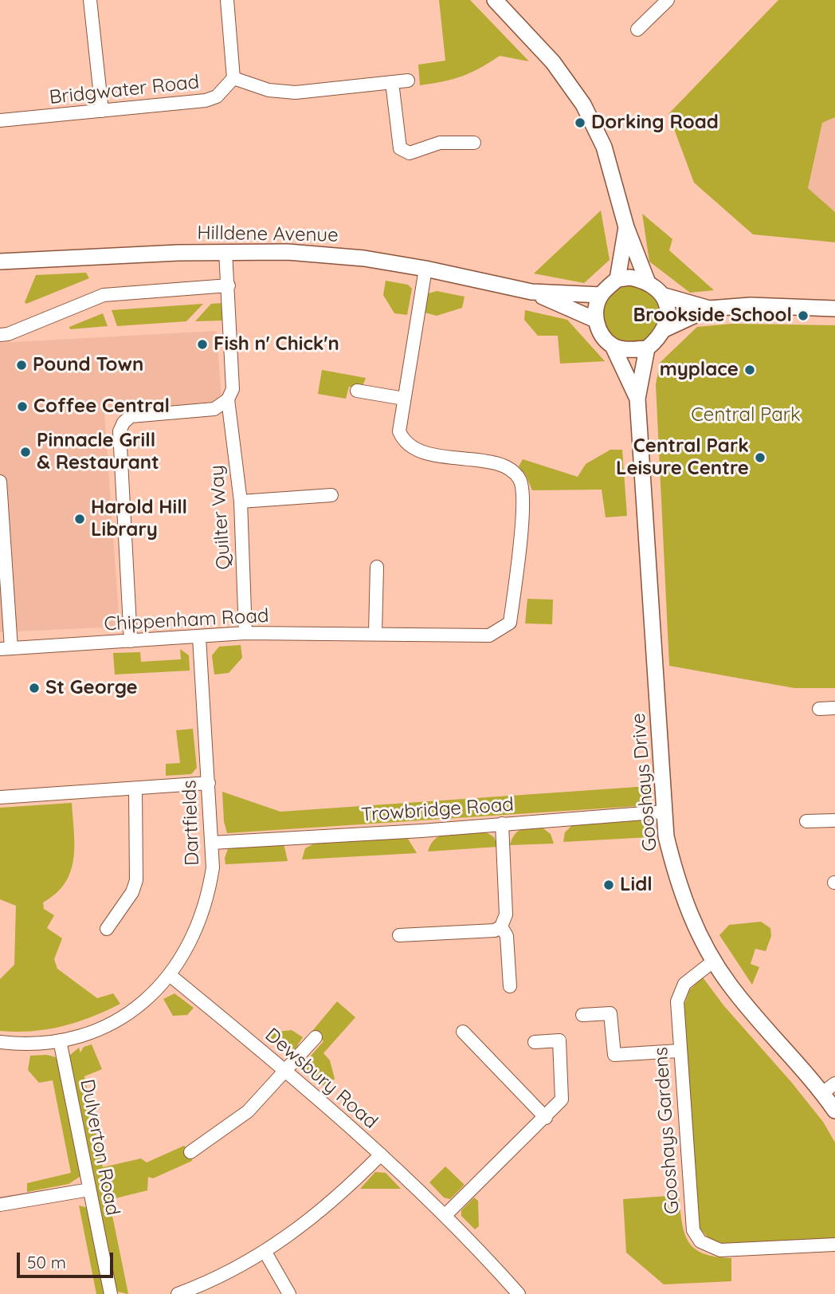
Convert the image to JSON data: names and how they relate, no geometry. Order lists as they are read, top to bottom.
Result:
{
  "streets": {
    "street": [
      "Bridgwater Road",
      "Hilldene Avenue",
      "Quilter Way",
      "Chippenham Road",
      "Gooshays Drive",
      "Trowbridge Road",
      "Dartfields",
      "Dewsbury Road",
      "Gooshays Gardens",
      "Dulverton Road"
    ]
  },
  "crossings": [
    ["Hilldene Avenue", "Quilter Way"],
    ["Hilldene Avenue", "Chippenham Road"],
    ["Hilldene Avenue", "Gooshays Drive"],
    ["Quilter Way", "Chippenham Road"],
    ["Chippenham Road", "Dartfields"],
    ["Gooshays Drive", "Trowbridge Road"],
    ["Gooshays Drive", "Gooshays Gardens"],
    ["Trowbridge Road", "Dartfields"],
    ["Dartfields", "Dewsbury Road"],
    ["Dartfields", "Dulverton Road"]
  ],
  "parks": ["Central Park"],
  "places": [
    "Dorking Road",
    "Brookside School",
    "Fish n' Chick'n",
    "Pound Town",
    "myplace",
    "Coffee Central",
    "Pinnacle Grill & Restaurant",
    "Central Park Leisure Centre",
    "Harold Hill Library",
    "St George",
    "Lidl"
  ],
  "scale_bar": "50 m"
}
